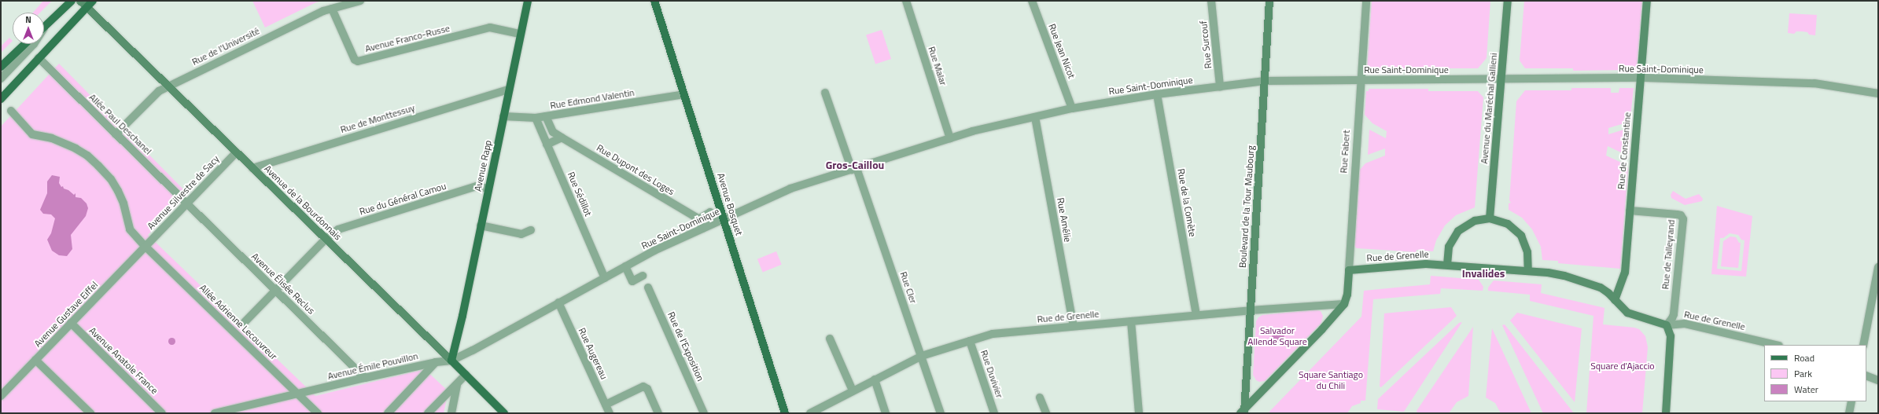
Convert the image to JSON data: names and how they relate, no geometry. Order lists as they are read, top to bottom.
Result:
{
  "streets": {
    "main road": [
      "Avenue du Maréchal Gallieni",
      "Rue de Constantine",
      "Rue Fabert",
      "Avenue Rapp",
      "Avenue de la Bourdonnais",
      "Avenue Bosquet",
      "Boulevard de la Tour Maubourg",
      "Rue de Grenelle"
    ],
    "street": [
      "Avenue Franco-Russe",
      "Rue Surcouf",
      "Rue de l'Université",
      "Rue Jean Nicot",
      "Rue Malar",
      "Rue Saint-Dominique",
      "Rue Edmond Valentin",
      "Rue de Monttessuy",
      "Allée Paul Deschanel",
      "Rue Dupont des Loges",
      "Avenue Silvestre de Sacy",
      "Rue Sédillot",
      "Rue du Général Camou",
      "Rue de la Comète",
      "Rue Amélie",
      "Rue de Talleyrand",
      "Avenue Élisée Reclus",
      "Rue Cler",
      "Avenue Gustave Eiffel",
      "Allée Adrienne Lecouvreur",
      "Rue de l'Exposition",
      "Rue Augereau",
      "Avenue Anatole France",
      "Avenue Émile Pouvillon",
      "Rue Duvivier"
    ]
  },
  "crossings": [
    ["Avenue Franco-Russe", "Rue de l'Université"],
    ["Avenue Franco-Russe", "Avenue Rapp"],
    ["Rue Surcouf", "Rue Saint-Dominique"],
    ["Rue de l'Université", "Allée Paul Deschanel"],
    ["Rue de l'Université", "Avenue de la Bourdonnais"],
    ["Rue Jean Nicot", "Rue Saint-Dominique"],
    ["Rue Malar", "Rue Saint-Dominique"],
    ["Rue Saint-Dominique", "Avenue du Maréchal Gallieni"],
    ["Rue Saint-Dominique", "Rue de Constantine"],
    ["Rue Saint-Dominique", "Rue Fabert"],
    ["Rue Saint-Dominique", "Avenue Rapp"],
    ["Rue Saint-Dominique", "Rue Sédillot"],
    ["Rue Saint-Dominique", "Avenue de la Bourdonnais"],
    ["Rue Saint-Dominique", "Rue de la Comète"],
    ["Rue Saint-Dominique", "Avenue Bosquet"],
    ["Rue Saint-Dominique", "Boulevard de la Tour Maubourg"],
    ["Rue Saint-Dominique", "Rue Amélie"],
    ["Rue Saint-Dominique", "Rue Cler"],
    ["Rue Saint-Dominique", "Rue Augereau"],
    ["Rue Saint-Dominique", "Avenue Émile Pouvillon"],
    ["Rue Edmond Valentin", "Avenue Rapp"],
    ["Rue Edmond Valentin", "Rue Dupont des Loges"],
    ["Rue Edmond Valentin", "Rue Sédillot"],
    ["Rue Edmond Valentin", "Avenue Bosquet"],
    ["Rue de Monttessuy", "Avenue Rapp"],
    ["Rue de Monttessuy", "Avenue de la Bourdonnais"],
    ["Allée Paul Deschanel", "Avenue Silvestre de Sacy"],
    ["Allée Paul Deschanel", "Avenue Élisée Reclus"],
    ["Rue de Constantine", "Rue de Talleyrand"],
    ["Rue de Constantine", "Rue de Grenelle"],
    ["Rue Fabert", "Rue de Grenelle"],
    ["Avenue Rapp", "Rue du Général Camou"],
    ["Avenue Rapp", "Avenue de la Bourdonnais"],
    ["Avenue Rapp", "Avenue Émile Pouvillon"],
    ["Avenue Silvestre de Sacy", "Avenue de la Bourdonnais"],
    ["Avenue Silvestre de Sacy", "Avenue Élisée Reclus"],
    ["Avenue Silvestre de Sacy", "Avenue Gustave Eiffel"],
    ["Avenue Silvestre de Sacy", "Allée Adrienne Lecouvreur"],
    ["Rue du Général Camou", "Avenue de la Bourdonnais"],
    ["Rue du Général Camou", "Avenue Élisée Reclus"],
    ["Avenue de la Bourdonnais", "Avenue Émile Pouvillon"],
    ["Rue de la Comète", "Rue de Grenelle"],
    ["Boulevard de la Tour Maubourg", "Rue de Grenelle"],
    ["Rue Amélie", "Rue de Grenelle"],
    ["Rue de Talleyrand", "Rue de Grenelle"],
    ["Rue de Grenelle", "Rue Cler"],
    ["Rue de Grenelle", "Rue Duvivier"],
    ["Avenue Élisée Reclus", "Avenue Émile Pouvillon"],
    ["Avenue Gustave Eiffel", "Allée Adrienne Lecouvreur"],
    ["Avenue Gustave Eiffel", "Avenue Anatole France"],
    ["Allée Adrienne Lecouvreur", "Avenue Émile Pouvillon"]
  ],
  "districts": ["Gros-Caillou", "Invalides"],
  "parks": ["Salvador Allende Square", "Square d'Ajaccio", "Square Santiago du Chili"],
  "legend": ["Road", "Park", "Water"],
  "north": "top"
}
